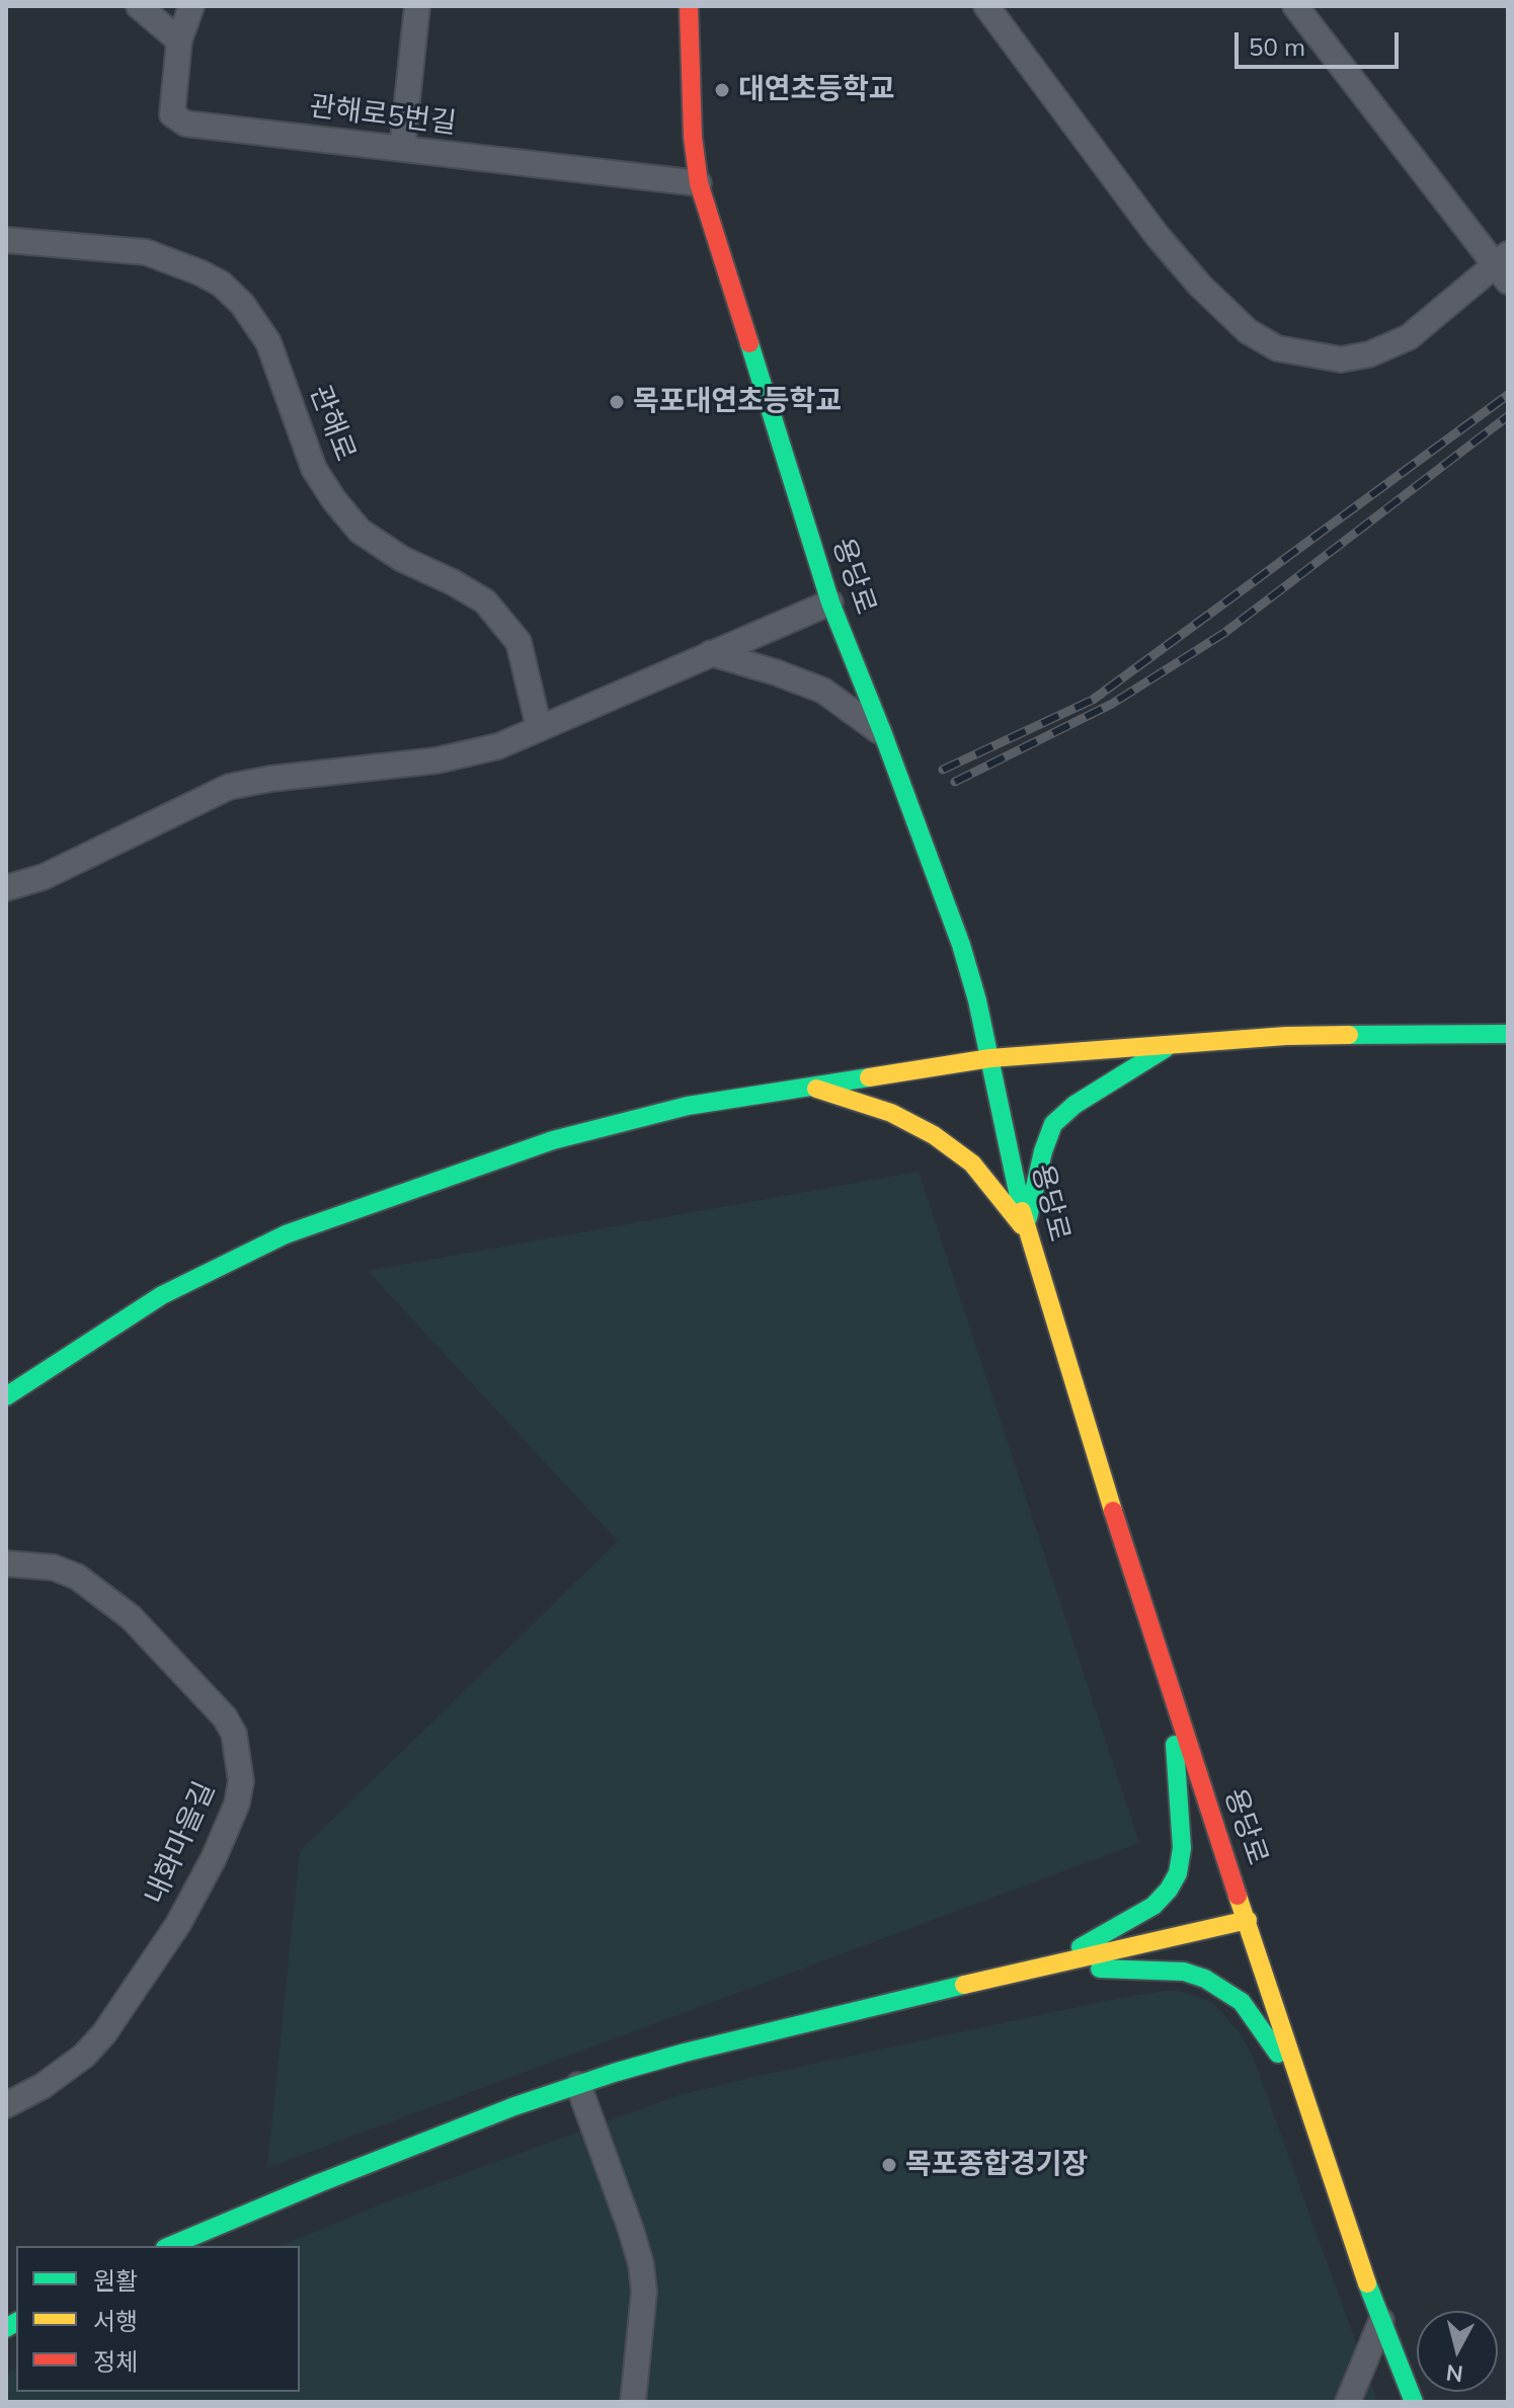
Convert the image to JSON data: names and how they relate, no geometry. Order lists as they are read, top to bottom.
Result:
{
  "streets": {
    "street": [
      "관해로5번길",
      "관해로",
      "용당로",
      "내화마을길"
    ]
  },
  "crossings": [
    ["관해로5번길", "용당로"]
  ],
  "places": ["대연초등학교", "목포대연초등학교", "목포종합경기장"],
  "legend": ["원활", "서행", "정체"],
  "scale_bar": "50 m",
  "north": "bottom"
}
